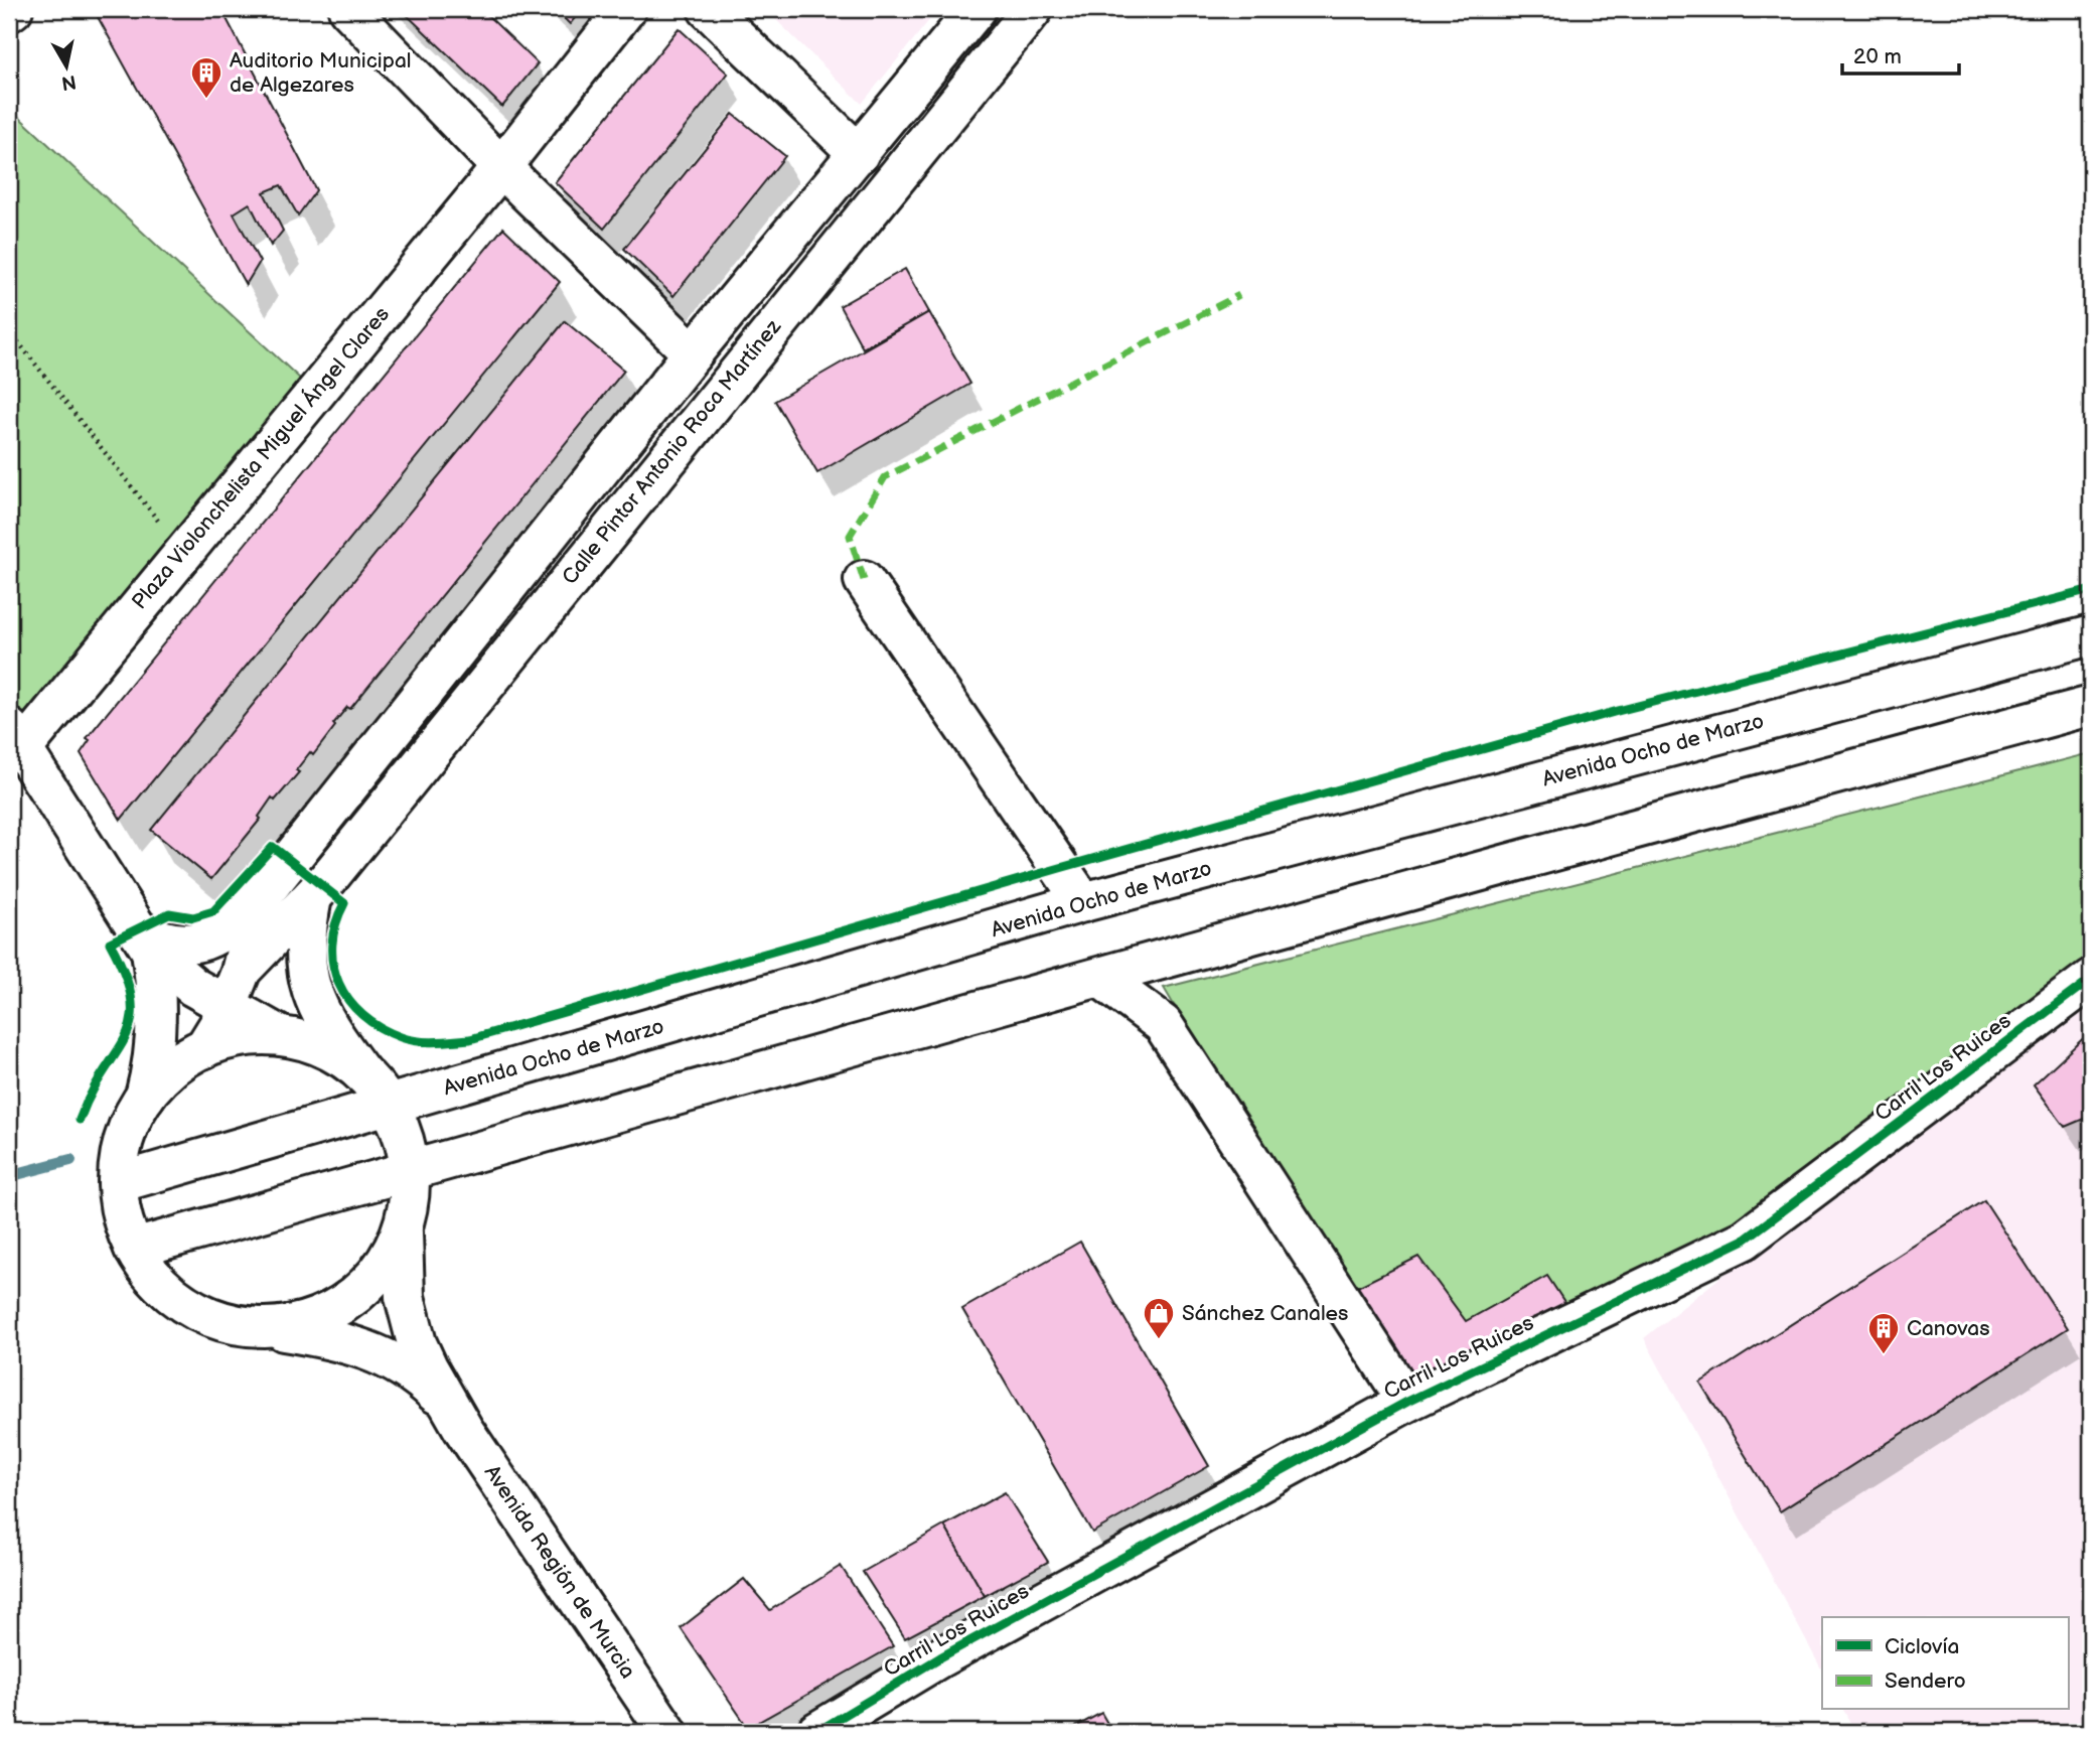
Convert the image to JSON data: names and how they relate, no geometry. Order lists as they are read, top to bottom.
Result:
{
  "streets": {
    "street": [
      "Calle Pintor Antonio Roca Martínez",
      "Plaza Violonchelista Miguel Ángel Clares",
      "Avenida Ocho de Marzo",
      "Carril Los Ruices",
      "Avenida Región de Murcia"
    ]
  },
  "crossings": [
    ["Avenida Ocho de Marzo", "Avenida Región de Murcia"]
  ],
  "places": {
    "building": ["Auditorio Municipal de Algezares", "Canovas"],
    "shop": ["Sánchez Canales"]
  },
  "legend": ["Ciclovía", "Sendero"],
  "scale_bar": "20 m",
  "north": "bottom"
}
